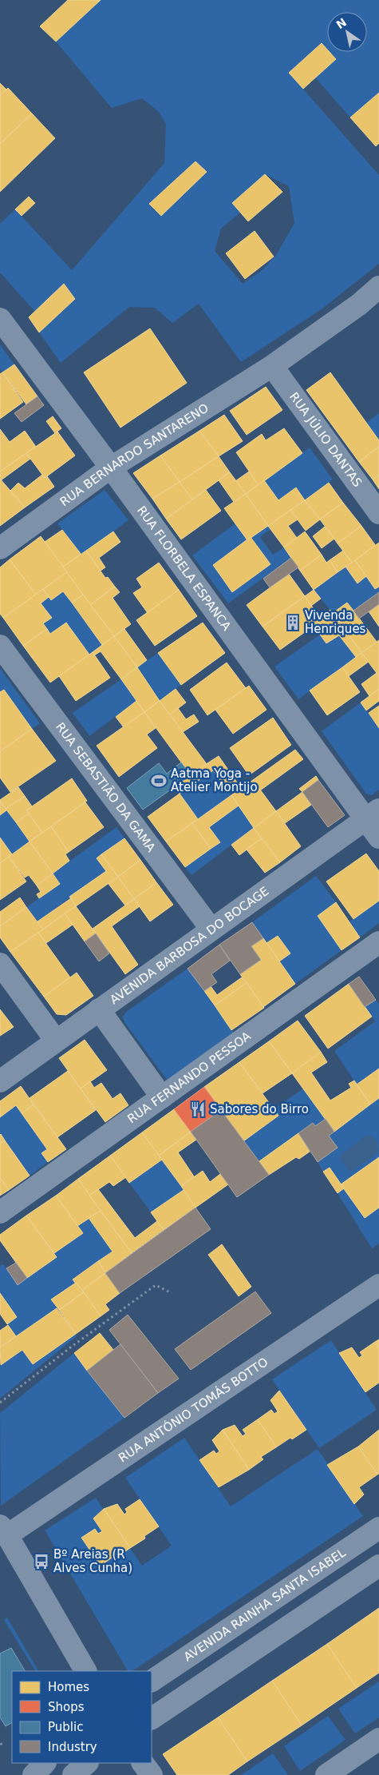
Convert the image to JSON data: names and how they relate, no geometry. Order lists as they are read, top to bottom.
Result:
{
  "streets": {
    "street": [
      "RUA JÚLIO DANTAS",
      "RUA BERNARDO SANTARENO",
      "RUA FLORBELA ESPANCA",
      "RUA SEBASTIÃO DA GAMA",
      "AVENIDA BARBOSA DO BOCAGE",
      "RUA FERNANDO PESSOA",
      "RUA ANTÓNIO TOMÁS BOTTO",
      "AVENIDA RAINHA SANTA ISABEL"
    ]
  },
  "crossings": [
    ["RUA JÚLIO DANTAS", "RUA BERNARDO SANTARENO"],
    ["RUA BERNARDO SANTARENO", "RUA FLORBELA ESPANCA"],
    ["RUA FLORBELA ESPANCA", "AVENIDA BARBOSA DO BOCAGE"],
    ["RUA SEBASTIÃO DA GAMA", "AVENIDA BARBOSA DO BOCAGE"]
  ],
  "places": {
    "building": ["Vivenda Henriques"],
    "sports": ["Aatma Yoga - Atelier Montijo"],
    "restaurant": ["Sabores do Birro"],
    "bus stop": ["Bº Areias (R Alves Cunha)"]
  },
  "legend": [
    "Homes",
    "Shops",
    "Public",
    "Industry"
  ],
  "north": "top left"
}
